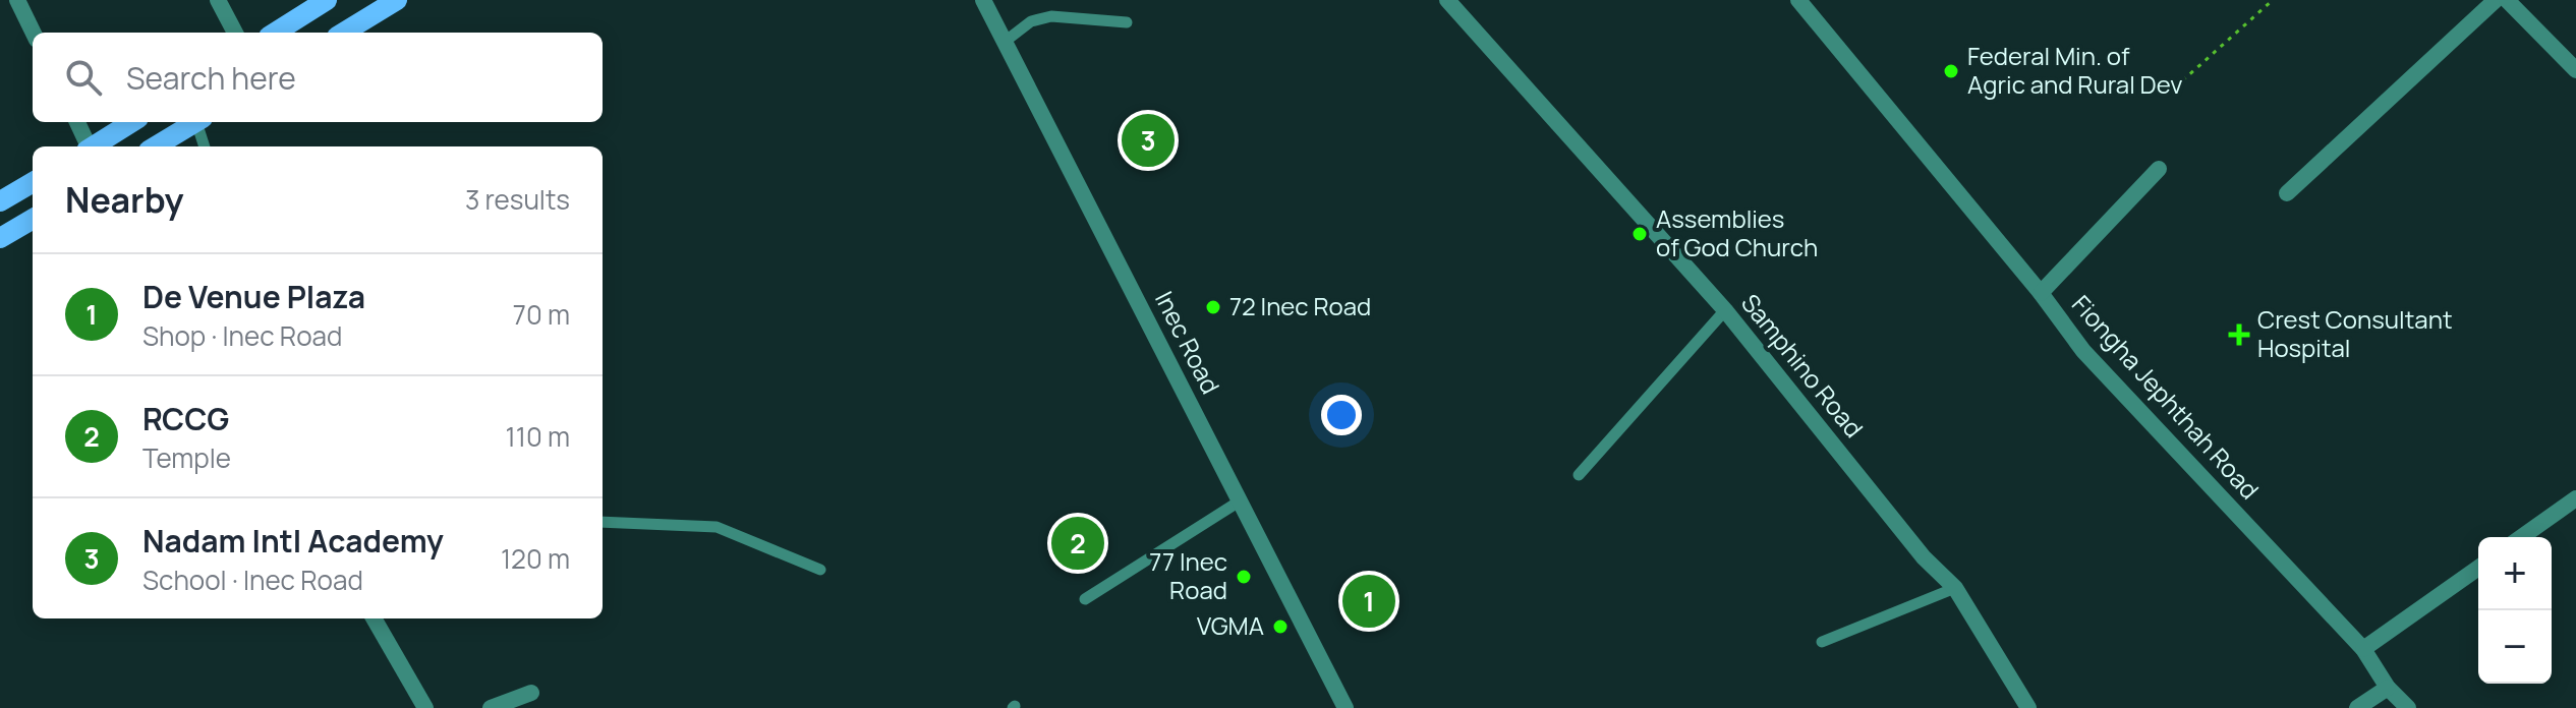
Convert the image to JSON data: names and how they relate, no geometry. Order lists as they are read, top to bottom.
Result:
{
  "streets": {
    "street": ["Inec Road", "Samphino Road", "Fiongha Jephthah Road"]
  },
  "places": {
    "other": [
      "Federal Min. of Agric and Rural Dev",
      "Assemblies of God Church",
      "72 Inec Road",
      "77 Inec Road",
      "VGMA"
    ],
    "health": ["Crest Consultant Hospital"]
  },
  "page": {
    "search": "Search here",
    "pins": ["3", "2", "1"],
    "heading": ["Nearby", "3 results"],
    "list": [
      {
        "mark": "1",
        "name": "De Venue Plaza",
        "note": "Shop · Inec Road",
        "value": "70 m"
      },
      {
        "mark": "2",
        "name": "RCCG",
        "note": "Temple",
        "value": "110 m"
      },
      {
        "mark": "3",
        "name": "Nadam Intl Academy",
        "note": "School · Inec Road",
        "value": "120 m"
      }
    ],
    "map_buttons": ["+", "−"]
  }
}
